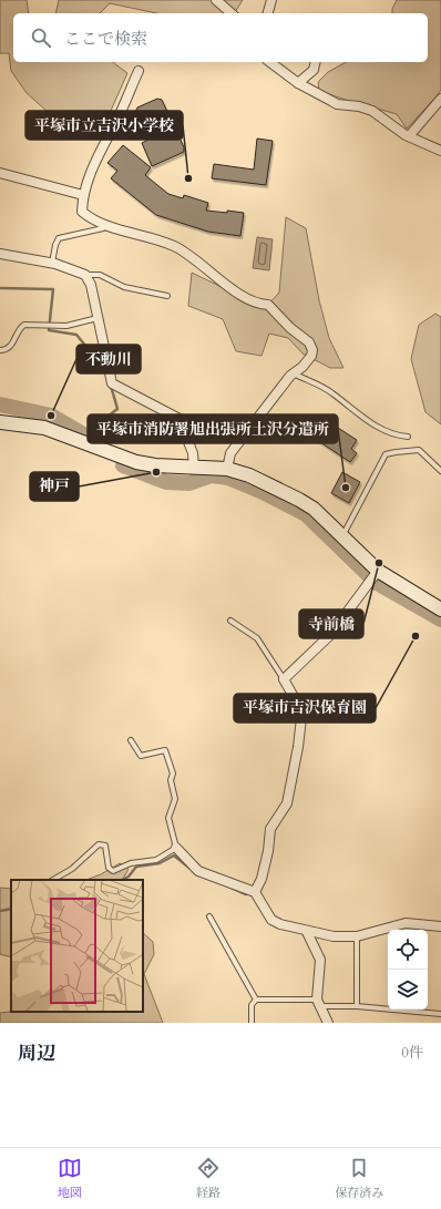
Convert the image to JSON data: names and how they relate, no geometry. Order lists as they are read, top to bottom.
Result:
{
  "places": [
    "平塚市立吉沢小学校",
    "不動川",
    "神戸",
    "平塚市消防署旭出張所土沢分遣所",
    "寺前橋",
    "平塚市吉沢保育園"
  ],
  "page": {
    "search": "ここで検索",
    "heading": ["周辺", "0件"],
    "nav": ["地図", "経路", "保存済み"]
  }
}
